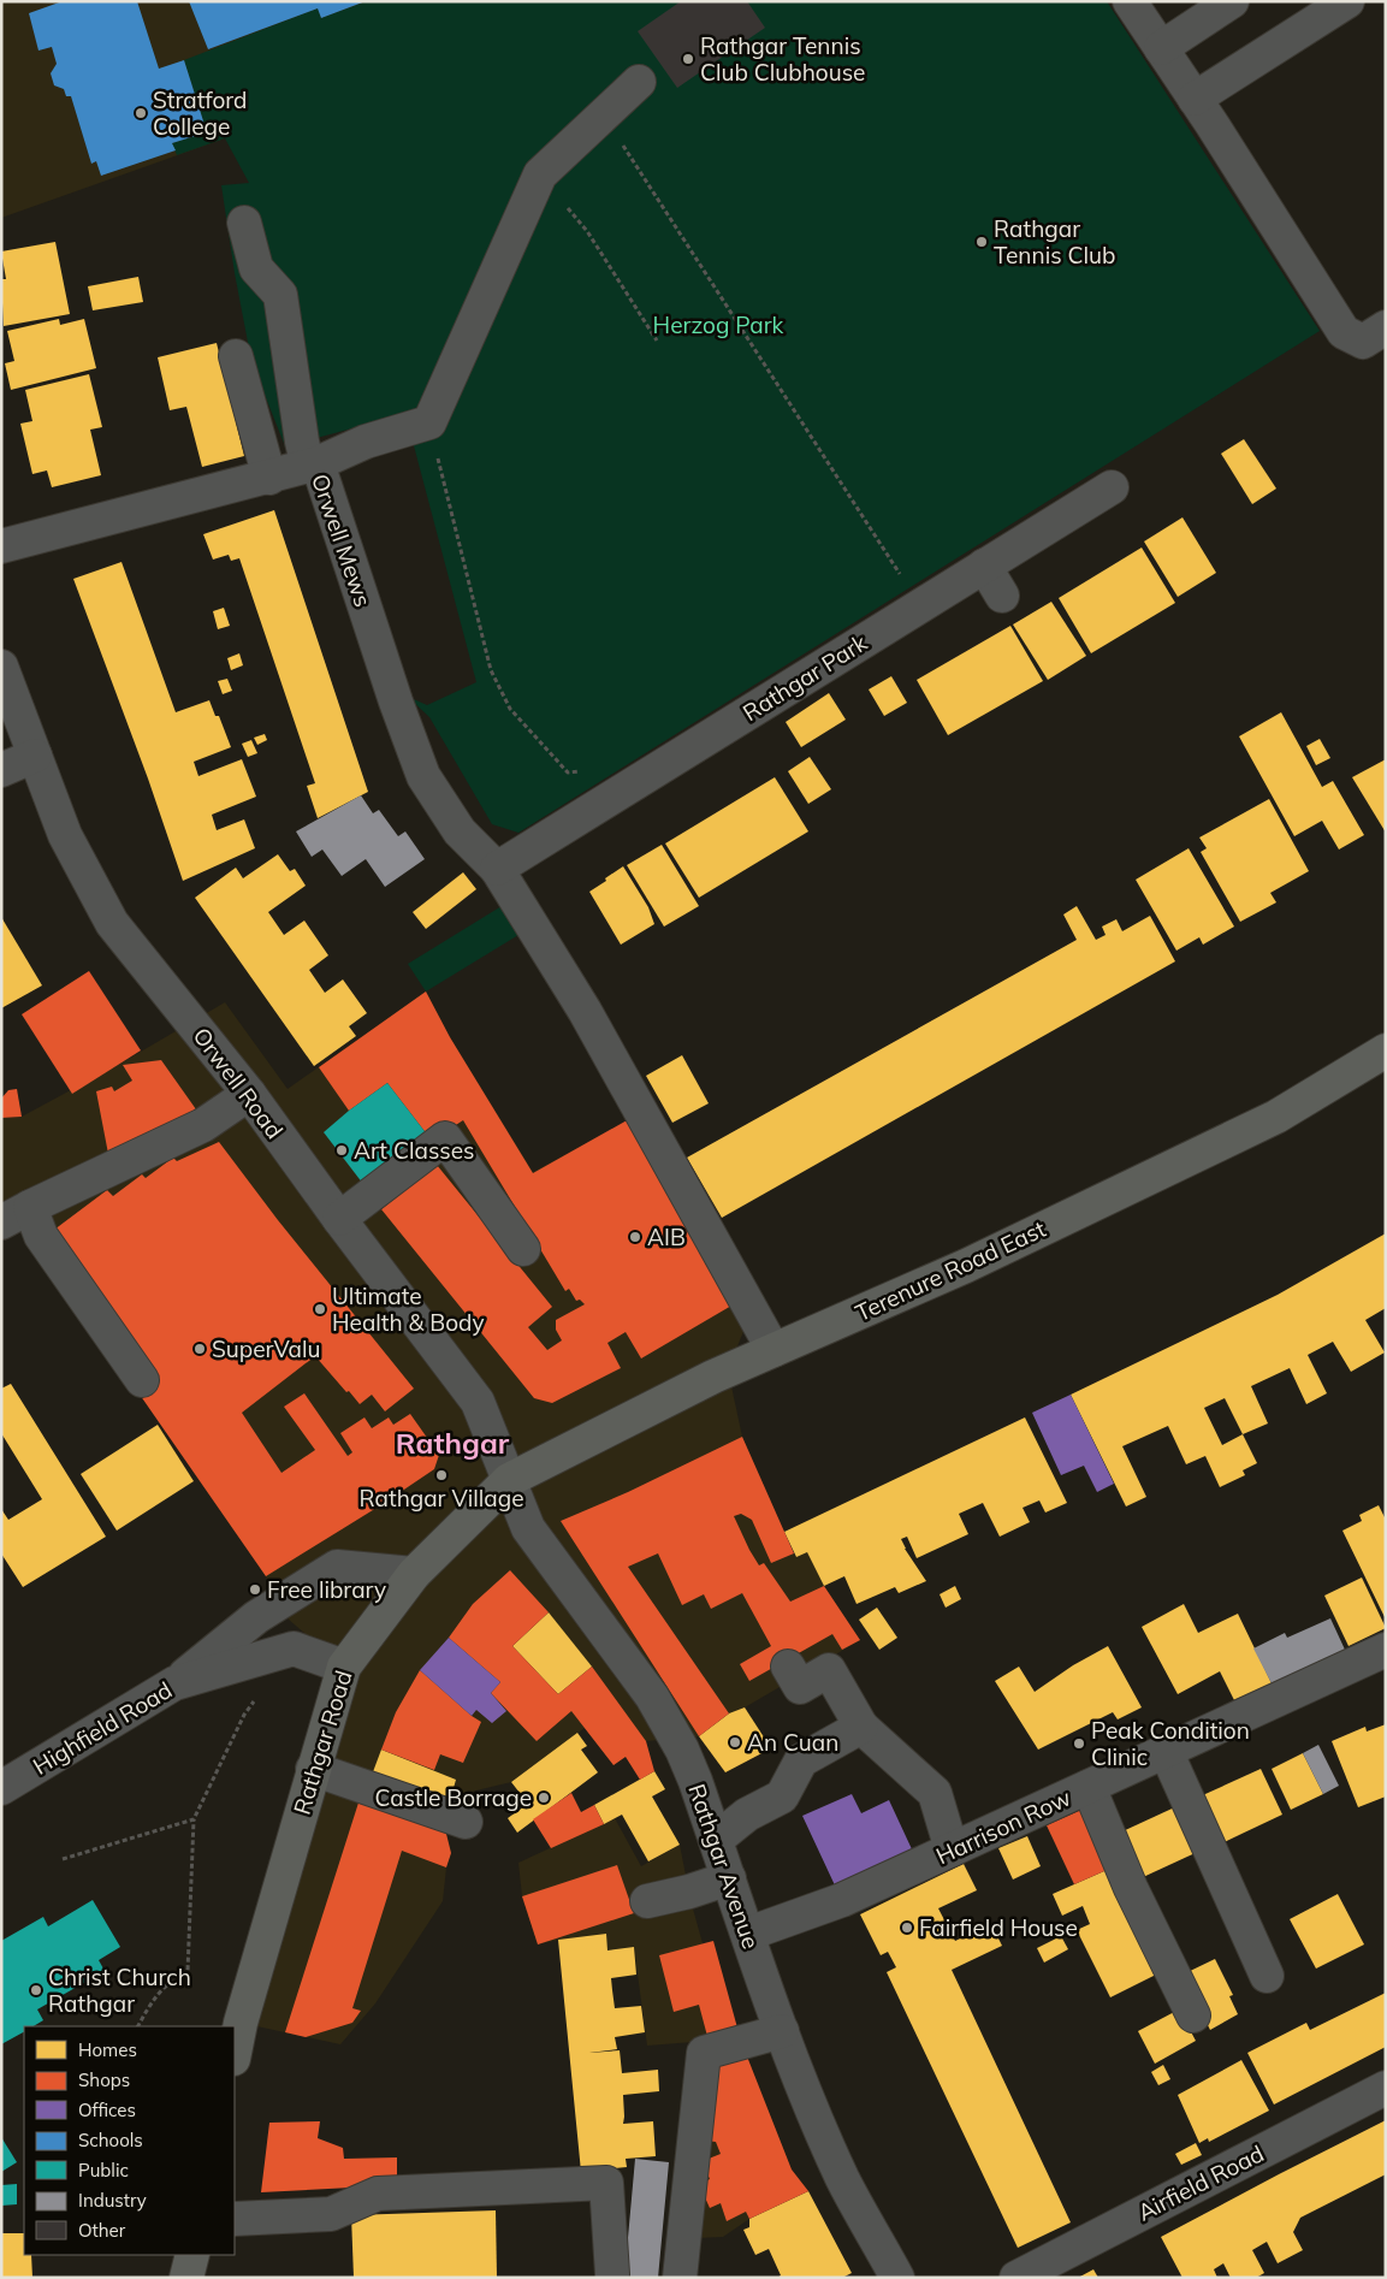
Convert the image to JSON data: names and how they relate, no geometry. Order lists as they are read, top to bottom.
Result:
{
  "streets": {
    "main road": ["Terenure Road East", "Rathgar Road"],
    "street": [
      "Orwell Mews",
      "Rathgar Park",
      "Orwell Road",
      "Highfield Road",
      "Harrison Row",
      "Rathgar Avenue",
      "Airfield Road"
    ]
  },
  "crossings": [
    ["Orwell Mews", "Rathgar Park"],
    ["Orwell Mews", "Terenure Road East"],
    ["Orwell Road", "Terenure Road East"],
    ["Orwell Road", "Rathgar Road"],
    ["Orwell Road", "Rathgar Avenue"],
    ["Terenure Road East", "Rathgar Road"],
    ["Terenure Road East", "Rathgar Avenue"],
    ["Highfield Road", "Rathgar Road"],
    ["Rathgar Road", "Rathgar Avenue"],
    ["Harrison Row", "Rathgar Avenue"]
  ],
  "districts": ["Rathgar"],
  "parks": ["Herzog Park"],
  "places": [
    "Rathgar Tennis Club Clubhouse",
    "Stratford College",
    "Rathgar Tennis Club",
    "Art Classes",
    "AIB",
    "Ultimate Health & Body",
    "SuperValu",
    "Rathgar Village",
    "Free library",
    "An Cuan",
    "Peak Condition Clinic",
    "Castle Borrage",
    "Fairfield House",
    "Christ Church Rathgar"
  ],
  "legend": [
    "Homes",
    "Shops",
    "Offices",
    "Schools",
    "Public",
    "Industry",
    "Other"
  ]
}
